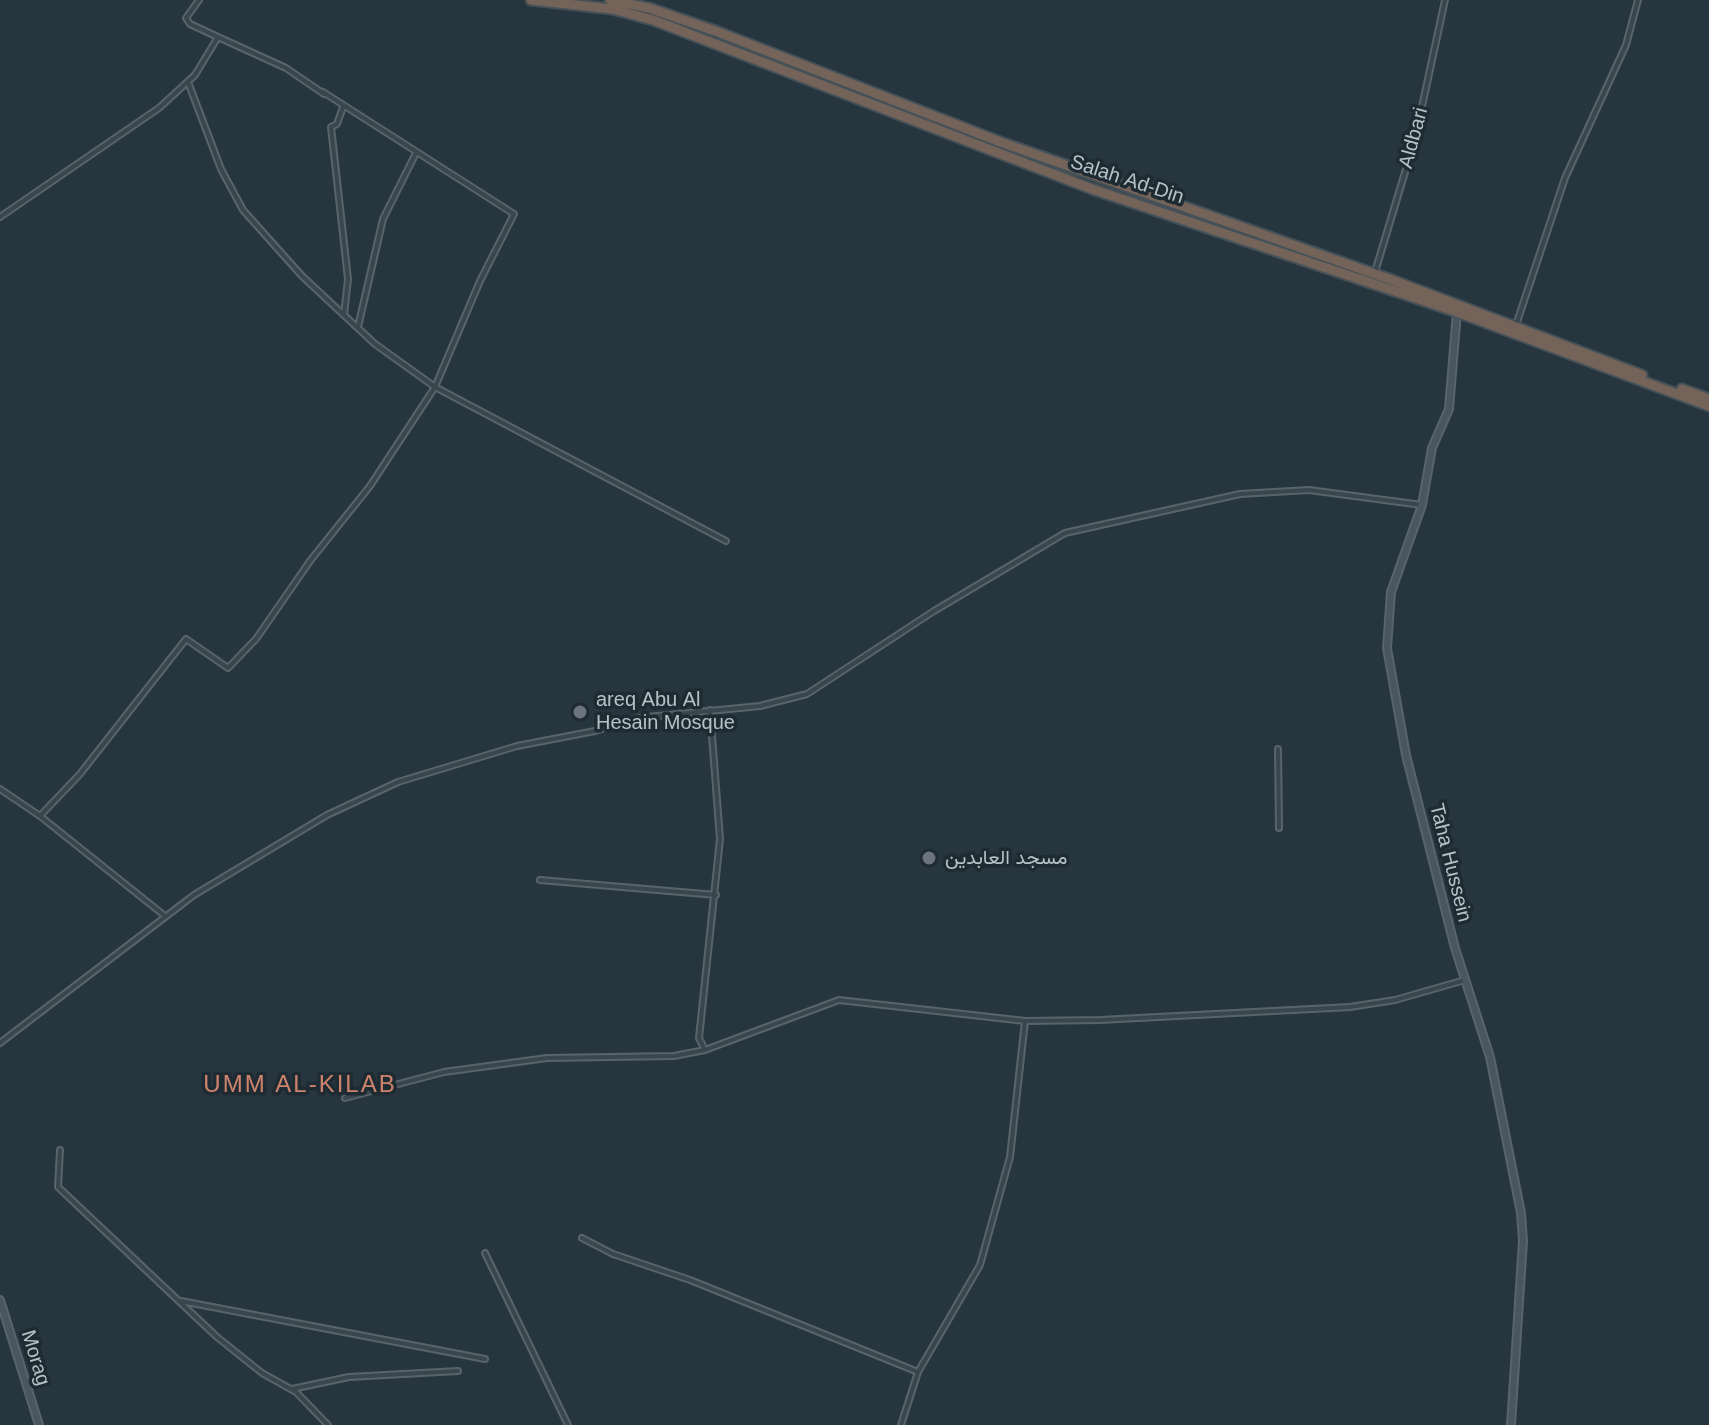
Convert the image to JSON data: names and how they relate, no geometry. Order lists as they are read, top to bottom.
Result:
{
  "streets": {
    "highway": ["Salah Ad-Din"],
    "street": ["Aldbari", "Taha Hussein", "Morag"]
  },
  "crossings": [
    ["Aldbari", "Salah Ad-Din"],
    ["Salah Ad-Din", "Taha Hussein"]
  ],
  "districts": ["UMM AL-KILAB"],
  "places": ["areq Abu Al Hesain Mosque", "مسجد العابدين"]
}
